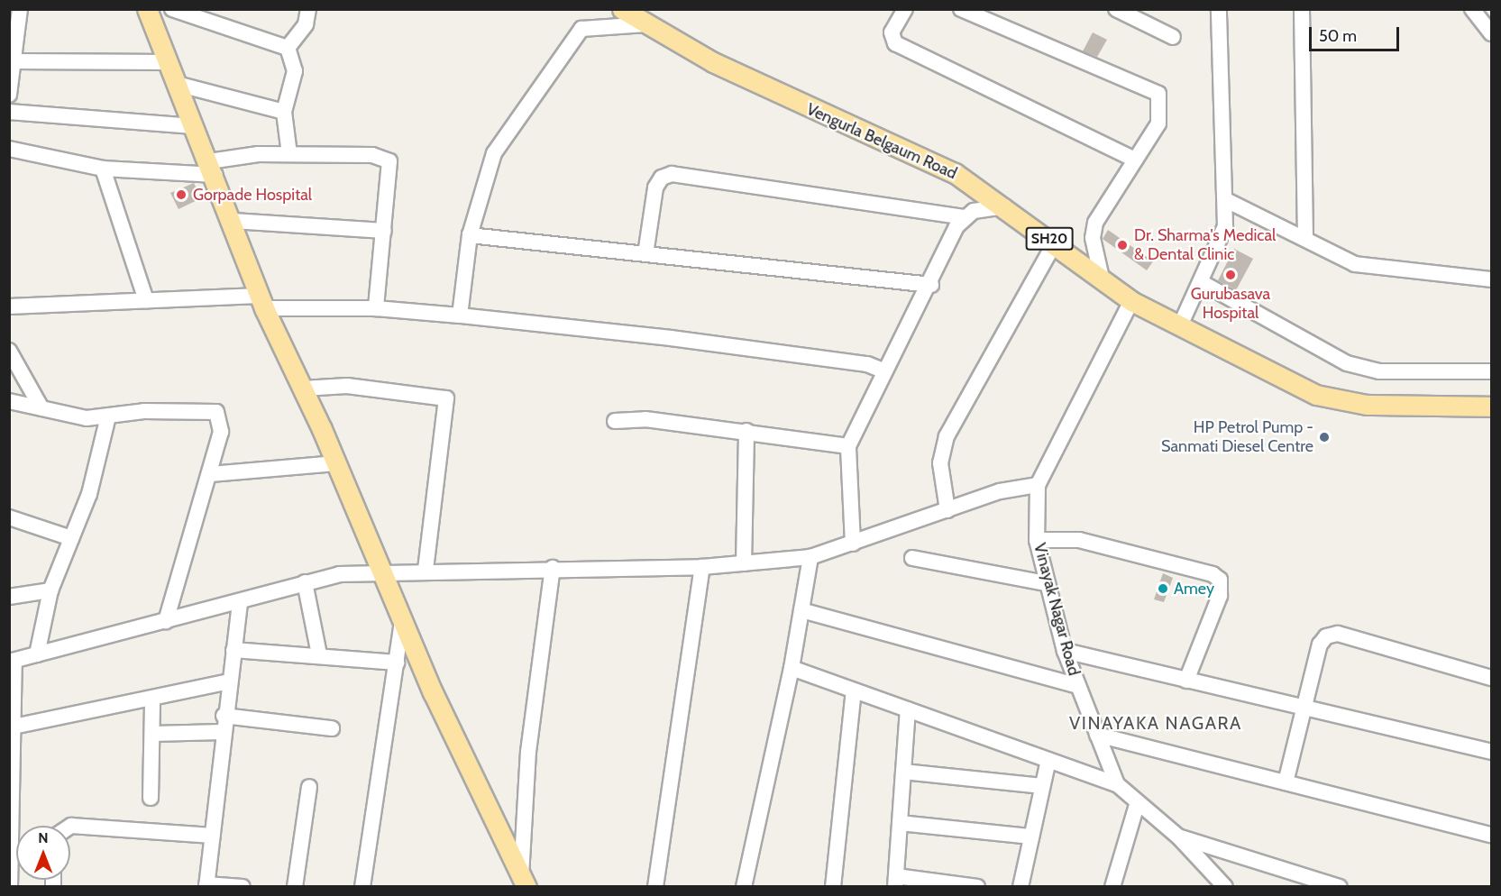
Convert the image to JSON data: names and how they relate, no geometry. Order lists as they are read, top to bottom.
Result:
{
  "streets": {
    "main road": ["Vengurla Belgaum Road", "SH20"],
    "street": ["Vinayak Nagar Road"]
  },
  "crossings": [
    ["Vengurla Belgaum Road", "Vinayak Nagar Road"]
  ],
  "districts": ["VINAYAKA NAGARA"],
  "places": [
    "Gorpade Hospital",
    "Dr. Sharma's Medical & Dental Clinic",
    "Gurubasava Hospital",
    "HP Petrol Pump - Sanmati Diesel Centre",
    "Amey"
  ],
  "scale_bar": "50 m",
  "north": "top"
}
